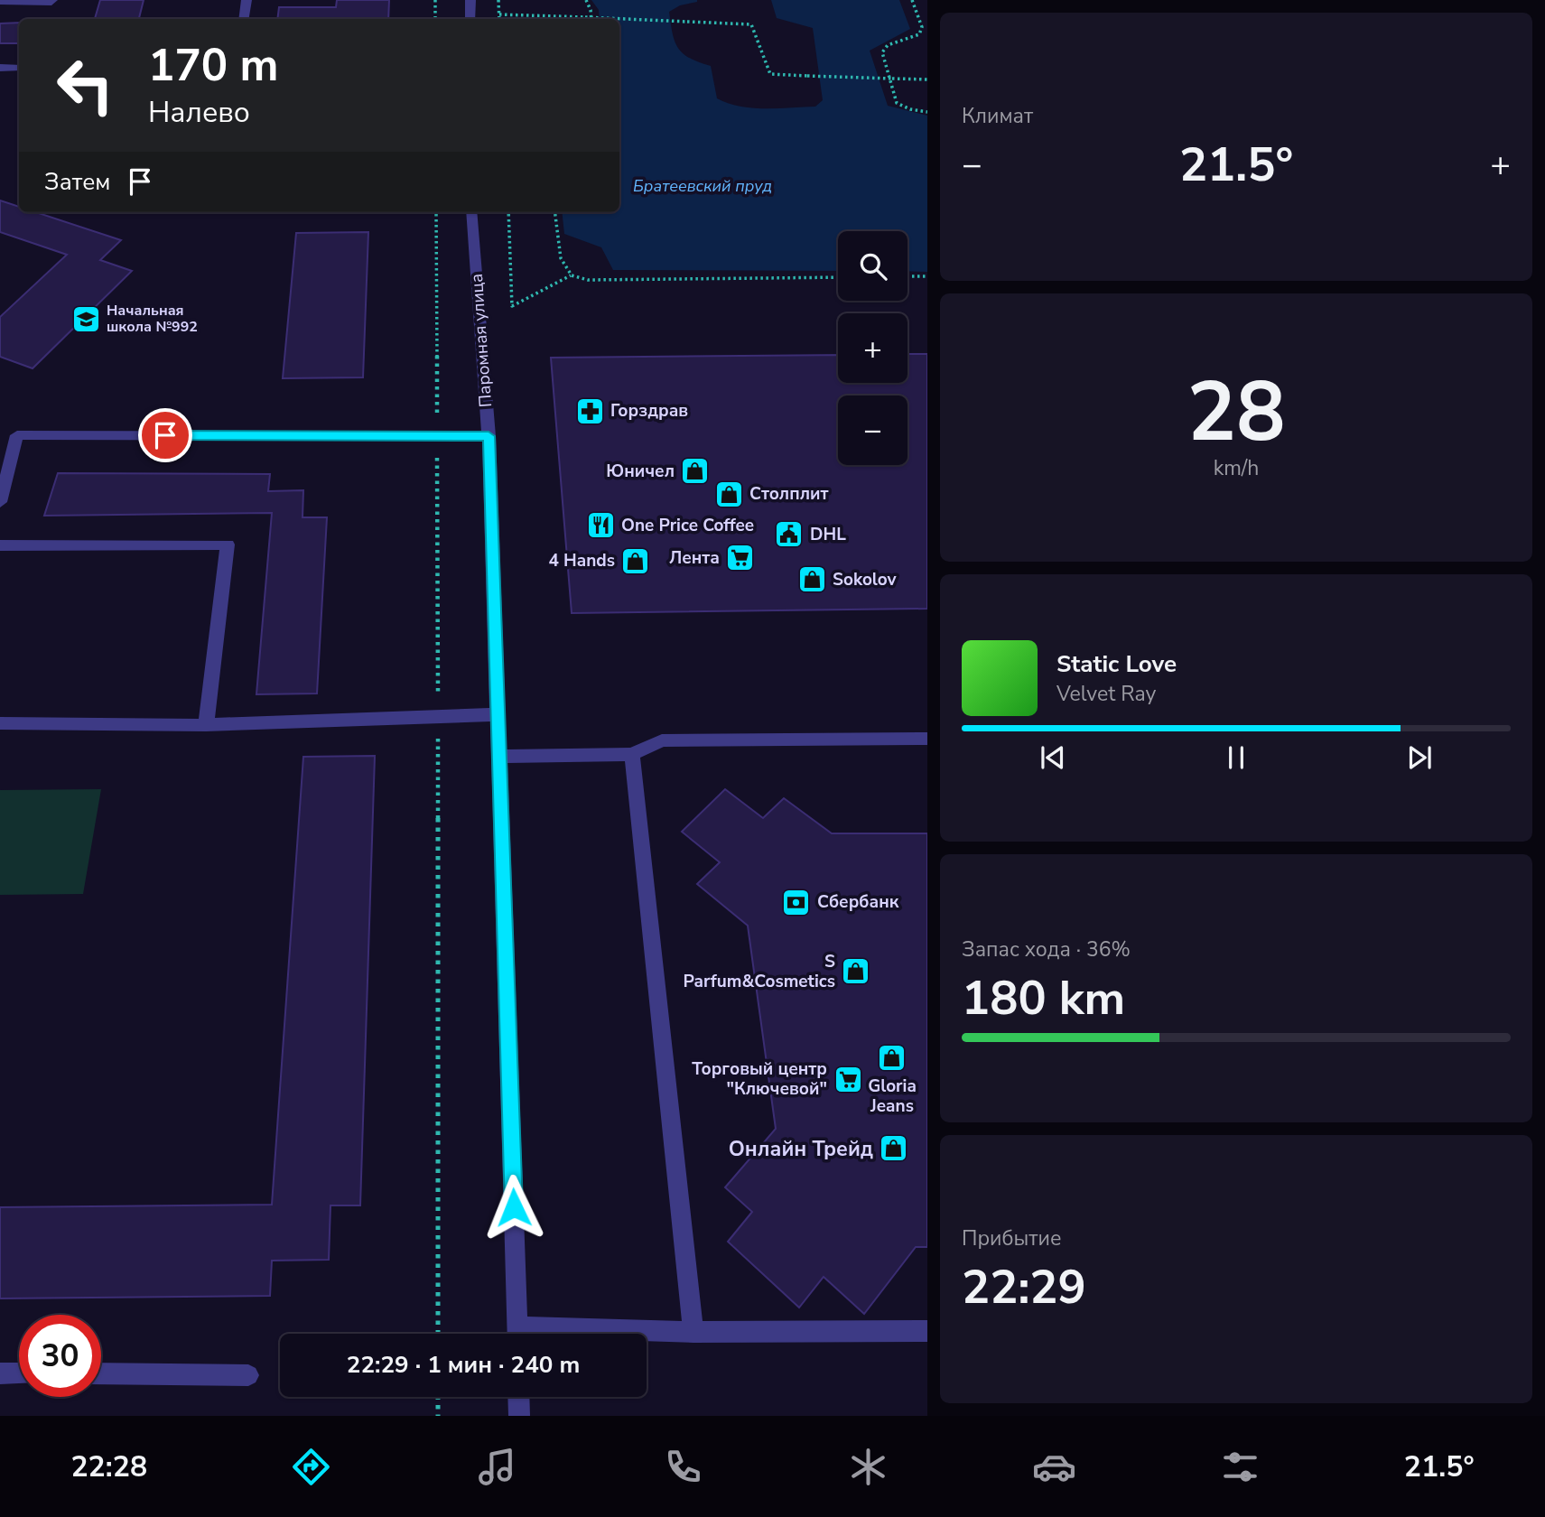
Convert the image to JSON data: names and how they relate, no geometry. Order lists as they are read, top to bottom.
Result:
{
  "streets": {
    "street": ["Паромная улица"]
  },
  "water": ["Братеевский пруд"],
  "places": {
    "school or university": ["Начальная школа №992"],
    "pharmacy": ["Горздрав"],
    "shop": [
      "Юничел",
      "Столплит",
      "4 Hands",
      "Sokolov",
      "S Parfum&Cosmetics",
      "Gloria Jeans",
      "Онлайн Трейд"
    ],
    "restaurant": ["One Price Coffee"],
    "public building": ["DHL"],
    "supermarket": ["Лента", "Торговый центр \"Ключевой\""],
    "bank": ["Сбербанк"]
  },
  "page": {
    "tile": [
      "Климат",
      ["28", "km/h"],
      ["Запас хода · 36%", "180 km"],
      ["Прибытие", "22:29"]
    ],
    "turn": ["170 m", "Налево"],
    "heat": ["−", "21.5°", "+"],
    "then": "Затем",
    "map_buttons": ["+", "−"],
    "song": ["Static Love", "Velvet Ray"],
    "limit": "30",
    "trip": "22:29 · 1 мин · 240 m",
    "tabs": ["22:28", "21.5°"]
  }
}
